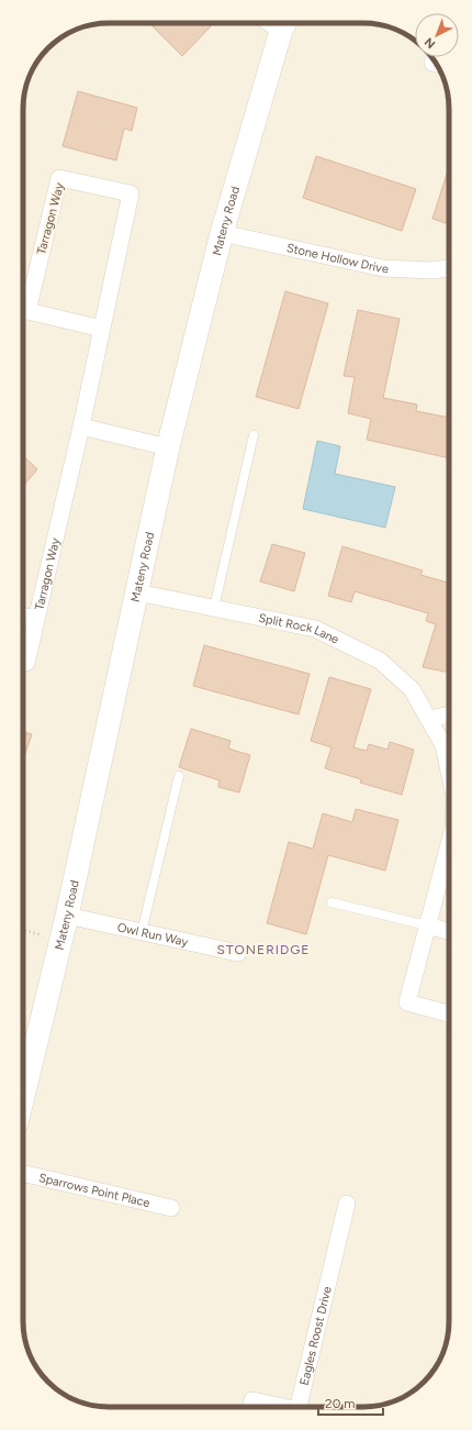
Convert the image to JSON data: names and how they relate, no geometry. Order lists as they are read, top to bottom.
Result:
{
  "streets": {
    "street": [
      "Tarragon Way",
      "Mateny Road",
      "Stone Hollow Drive",
      "Split Rock Lane",
      "Owl Run Way",
      "Sparrows Point Place",
      "Eagles Roost Drive"
    ]
  },
  "crossings": [
    ["Mateny Road", "Stone Hollow Drive"],
    ["Mateny Road", "Split Rock Lane"],
    ["Mateny Road", "Owl Run Way"]
  ],
  "districts": ["STONERIDGE"],
  "scale_bar": "20 m",
  "north": "bottom left"
}
